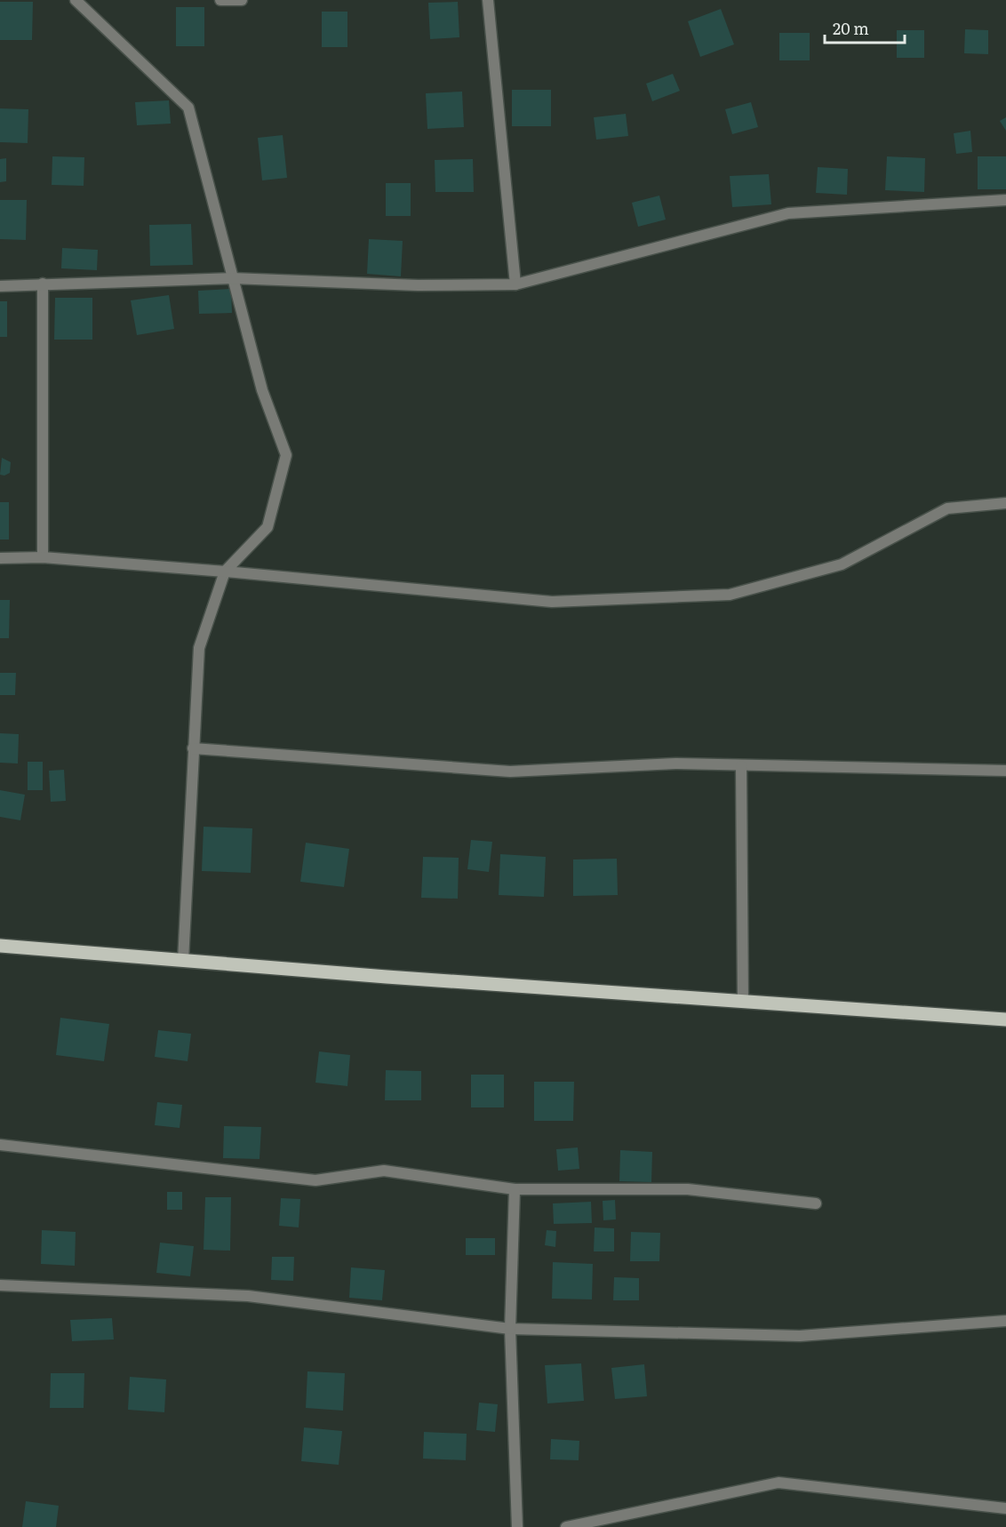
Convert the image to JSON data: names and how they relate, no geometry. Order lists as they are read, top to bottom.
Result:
{
  "scale_bar": "20 m"
}
